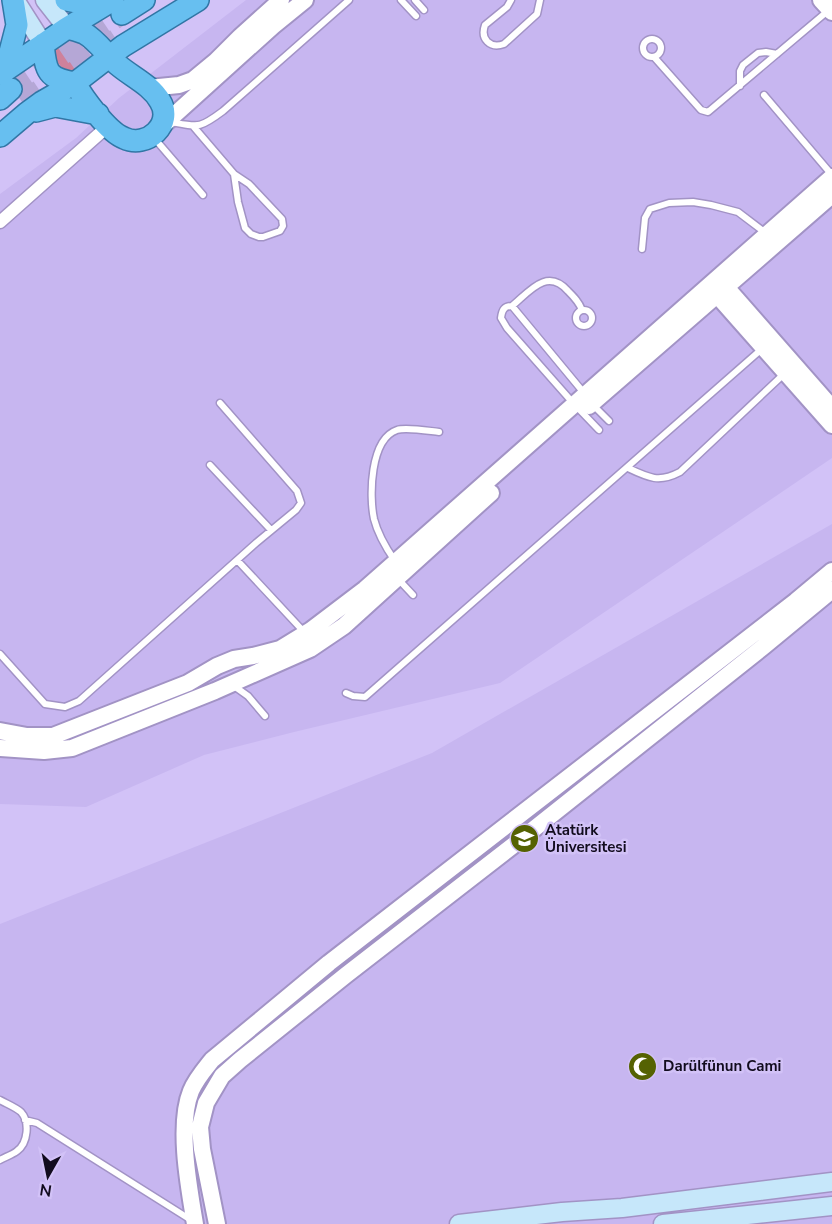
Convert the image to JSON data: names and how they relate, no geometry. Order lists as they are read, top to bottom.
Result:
{
  "places": {
    "school or university": ["Atatürk Üniversitesi"],
    "mosque": ["Darülfünun Cami"]
  },
  "north": "bottom"
}
